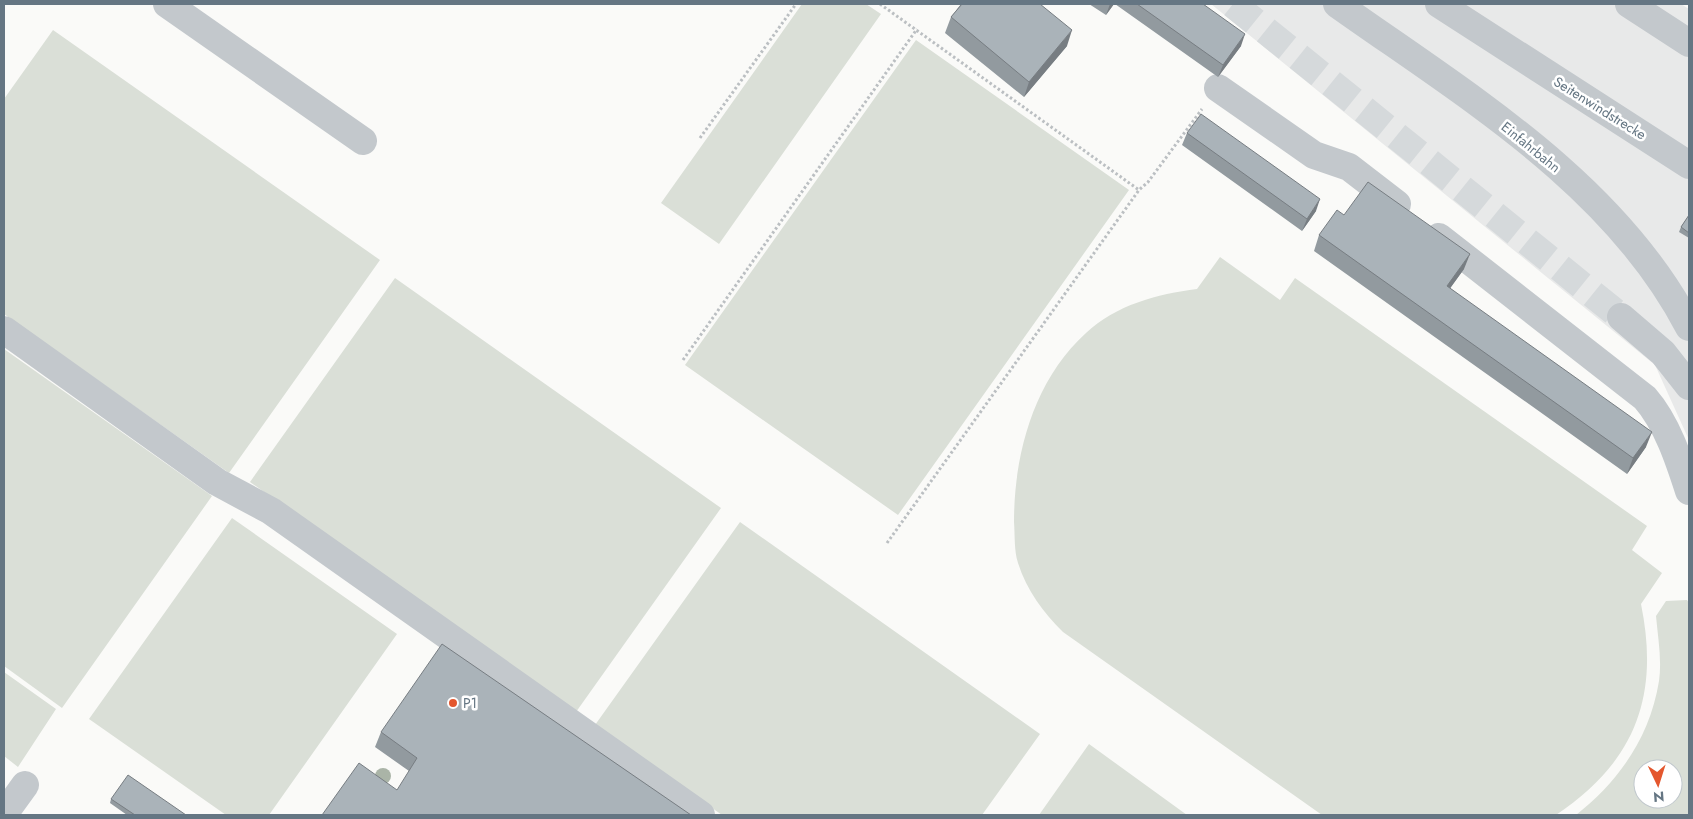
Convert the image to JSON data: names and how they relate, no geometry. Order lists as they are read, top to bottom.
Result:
{
  "streets": {
    "street": ["Seitenwindstrecke", "Einfahrbahn"]
  },
  "places": ["P1"],
  "north": "bottom"
}
